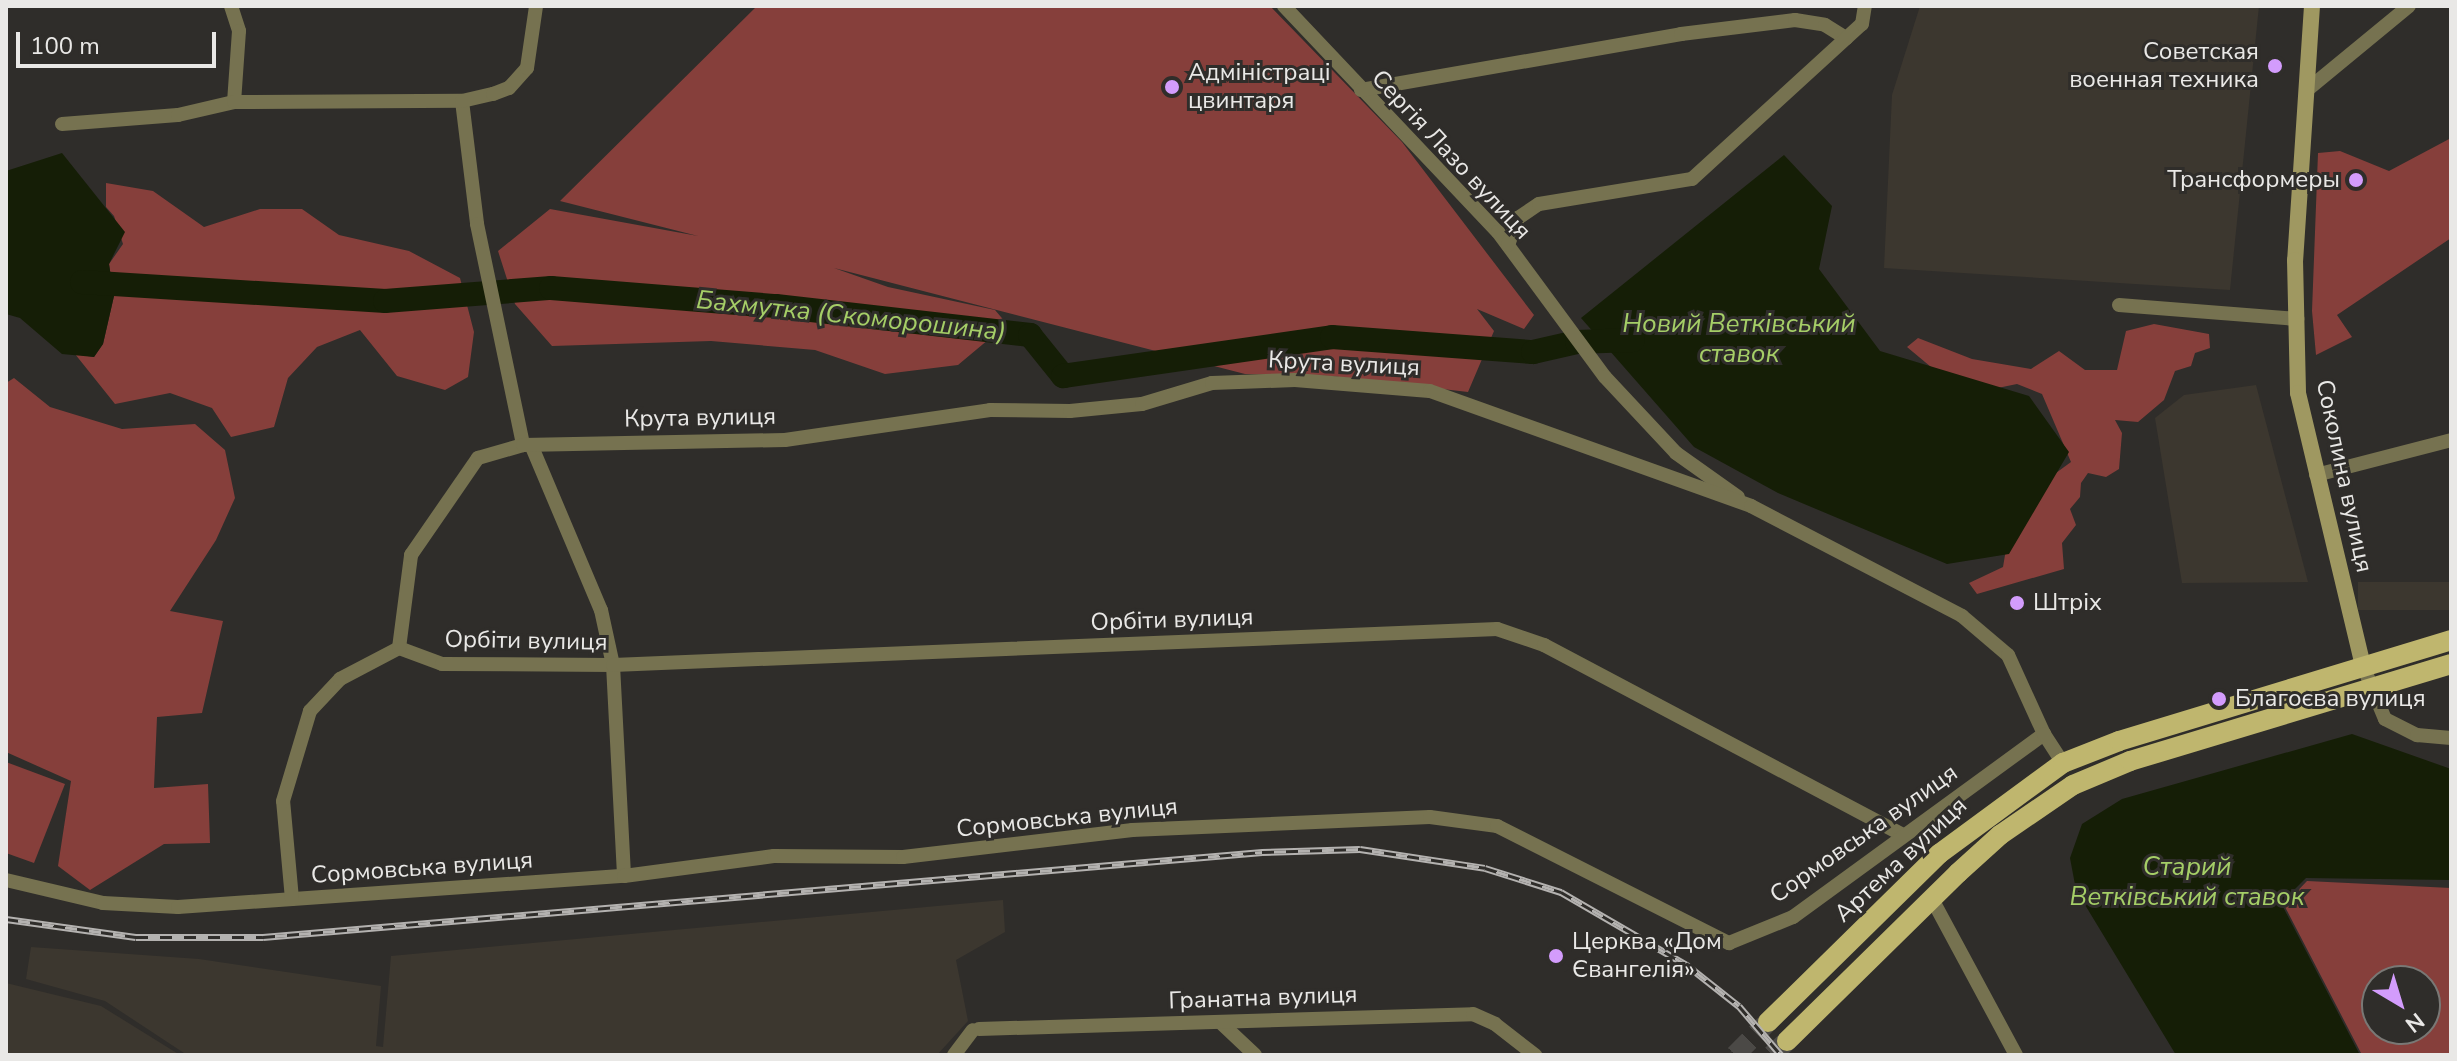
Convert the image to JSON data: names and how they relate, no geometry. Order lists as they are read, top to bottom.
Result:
{
  "streets": {
    "main road": ["Артема вулиця"],
    "street": [
      "Сергія Лазо вулиця",
      "Крута вулиця",
      "Соколина вулиця",
      "Орбіти вулиця",
      "Сормовська вулиця",
      "Гранатна вулиця"
    ]
  },
  "crossings": [
    ["Сергія Лазо вулиця", "Крута вулиця"],
    ["Крута вулиця", "Орбіти вулиця"],
    ["Крута вулиця", "Сормовська вулиця"],
    ["Крута вулиця", "Артема вулиця"],
    ["Соколина вулиця", "Артема вулиця"],
    ["Орбіти вулиця", "Сормовська вулиця"]
  ],
  "water": ["Бахмутка (Скоморошина)", "Новий Ветківський ставок", "Старий Ветківський ставок"],
  "places": [
    "Советская военная техника",
    "Адміністраці цвинтаря",
    "Трансформеры",
    "Штріх",
    "Благоєва вулиця",
    "Церква «Дом Євангелія»"
  ],
  "scale_bar": "100 m",
  "north": "bottom right"
}
